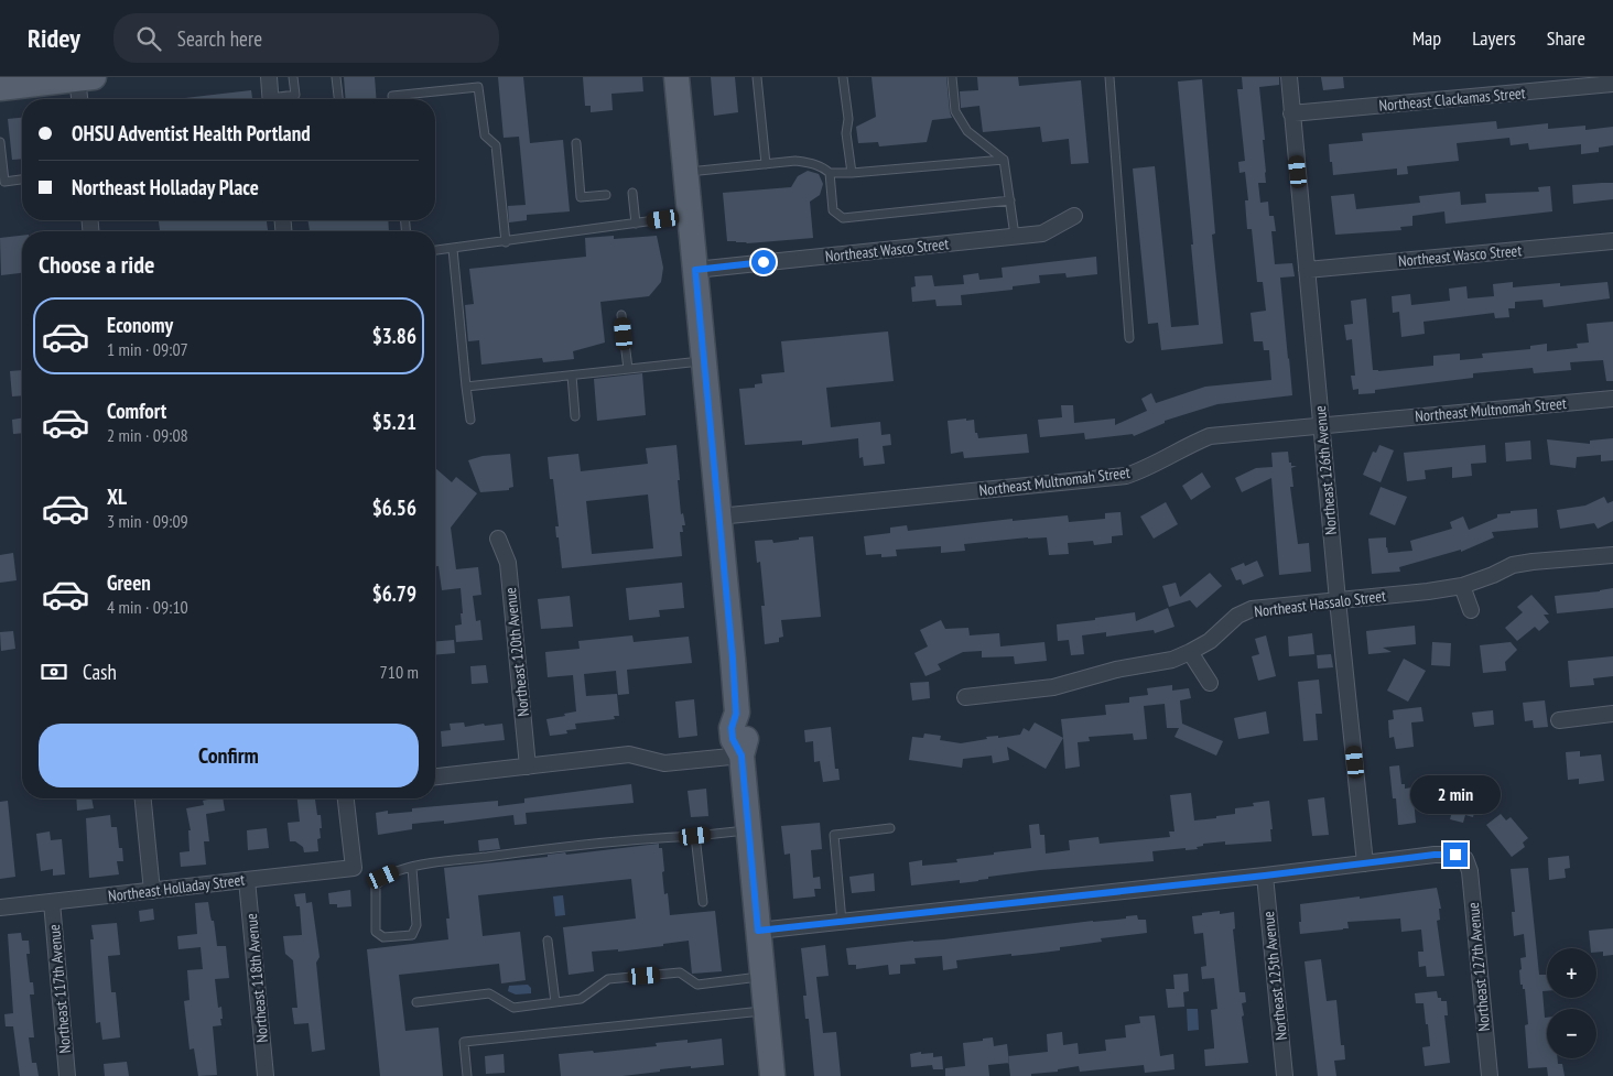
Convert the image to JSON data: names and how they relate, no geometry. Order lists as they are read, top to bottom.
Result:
{
  "streets": {
    "street": [
      "Northeast Clackamas Street",
      "Northeast Wasco Street",
      "Northeast Multnomah Street",
      "Northeast 126th Avenue",
      "Northeast Hassalo Street",
      "Northeast 120th Avenue",
      "Northeast Holladay Street",
      "Northeast 127th Avenue",
      "Northeast 125th Avenue",
      "Northeast 118th Avenue",
      "Northeast 117th Avenue"
    ]
  },
  "crossings": [
    ["Northeast Clackamas Street", "Northeast 126th Avenue"],
    ["Northeast Wasco Street", "Northeast 126th Avenue"],
    ["Northeast Multnomah Street", "Northeast 126th Avenue"],
    ["Northeast 126th Avenue", "Northeast Hassalo Street"],
    ["Northeast 126th Avenue", "Northeast 127th Avenue"],
    ["Northeast Holladay Street", "Northeast 118th Avenue"],
    ["Northeast Holladay Street", "Northeast 117th Avenue"]
  ],
  "page": {
    "header": "Ridey",
    "search": "Search here",
    "nav": ["Map", "Layers", "Share"],
    "banner": ["OHSU Adventist Health Portland", "Northeast Holladay Place"],
    "heading": "Choose a ride",
    "list": [
      {
        "name": "Economy",
        "note": "1 min · 09:07",
        "value": "$3.86"
      },
      {
        "name": "Comfort",
        "note": "2 min · 09:08",
        "value": "$5.21"
      },
      {
        "name": "XL",
        "note": "3 min · 09:09",
        "value": "$6.56"
      },
      {
        "name": "Green",
        "note": "4 min · 09:10",
        "value": "$6.79"
      }
    ],
    "pay": ["Cash", "710 m"],
    "buttons": "Confirm",
    "bubble": "2 min",
    "map_buttons": ["+", "−"]
  }
}
